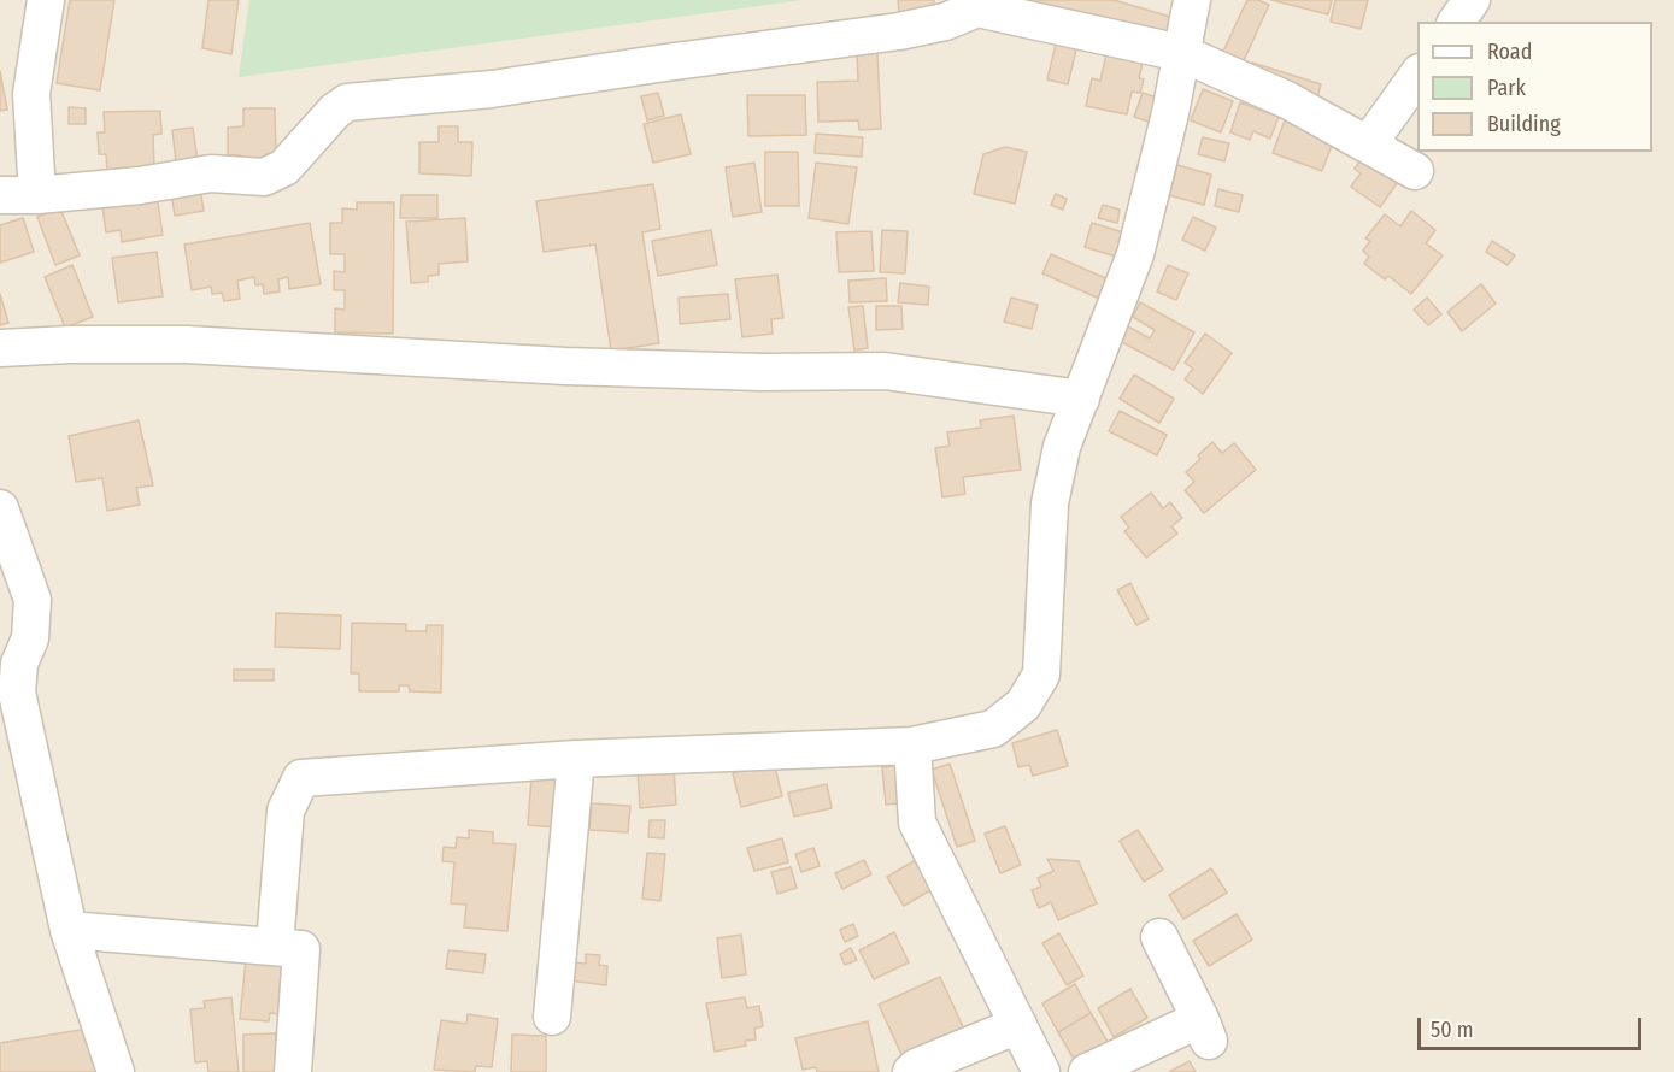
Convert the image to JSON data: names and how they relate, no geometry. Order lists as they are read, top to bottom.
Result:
{
  "legend": ["Road", "Park", "Building"],
  "scale_bar": "50 m"
}
